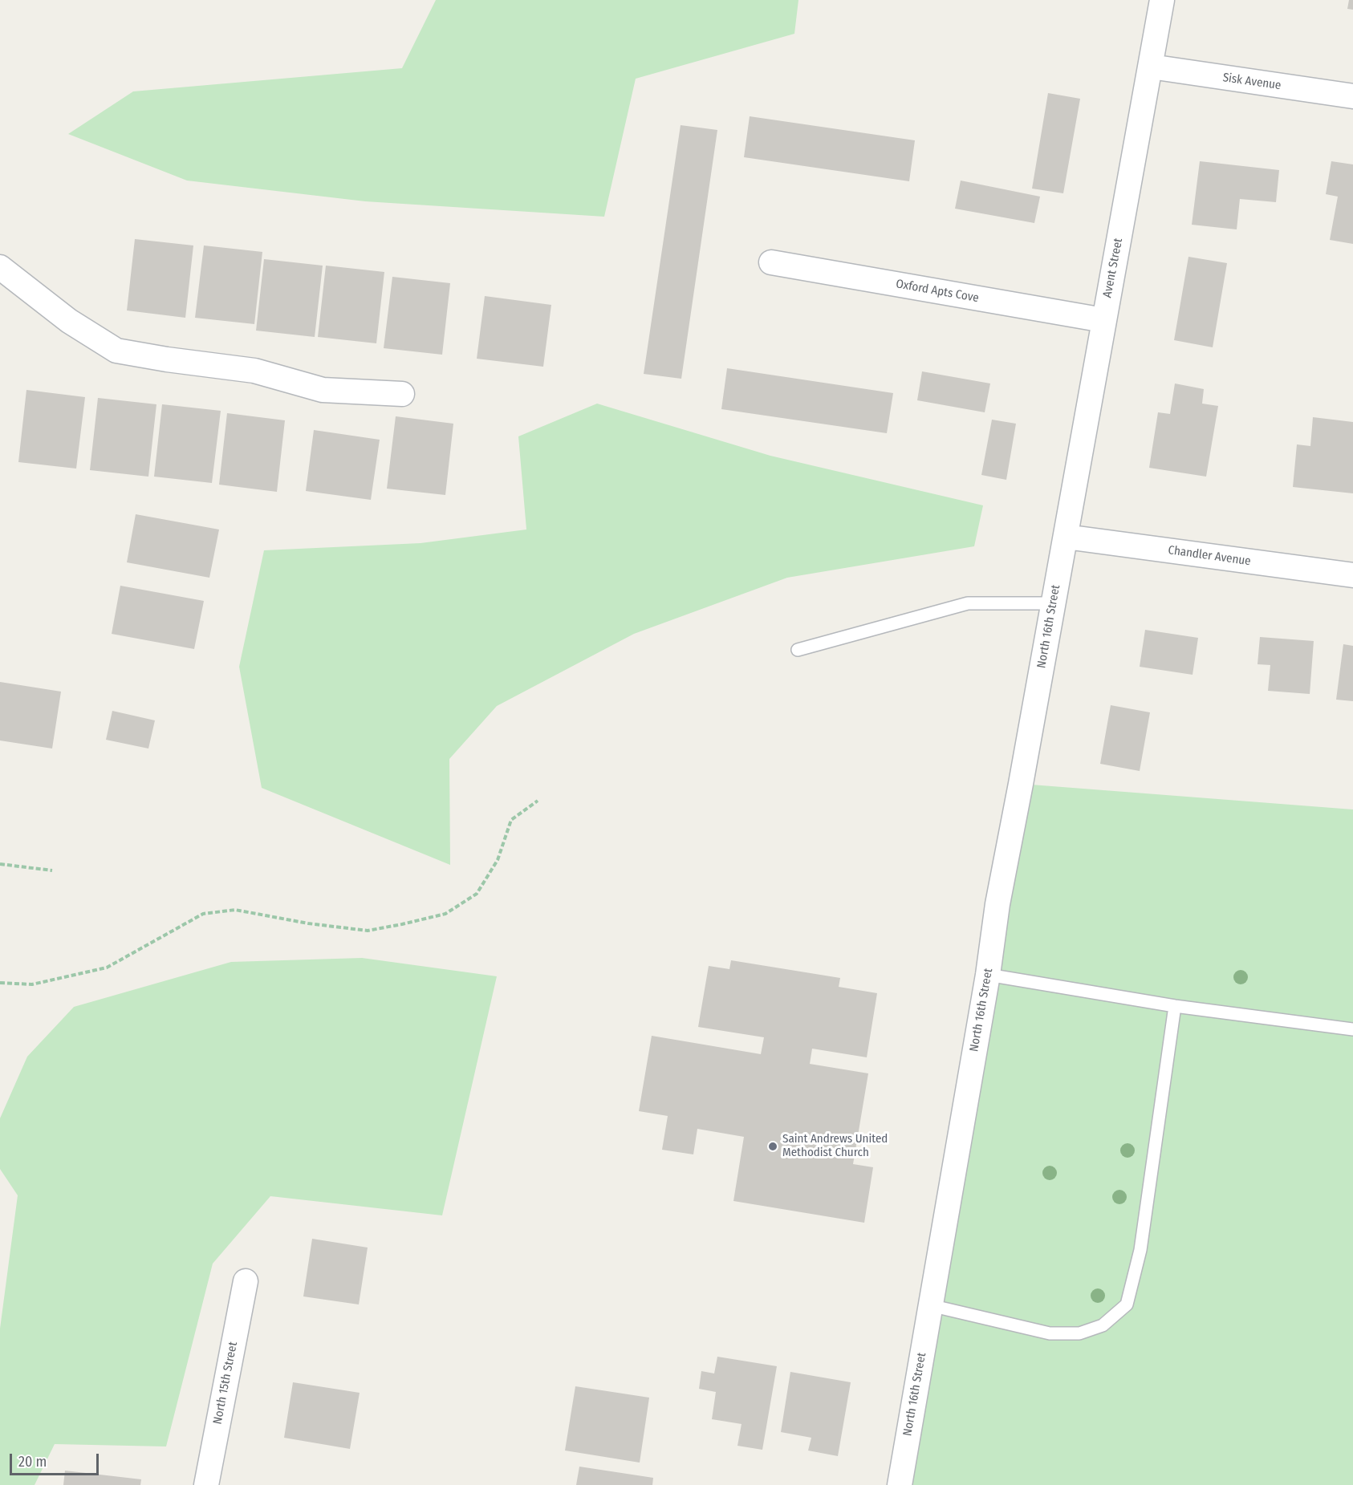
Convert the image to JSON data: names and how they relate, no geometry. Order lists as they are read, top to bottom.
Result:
{
  "streets": {
    "street": [
      "Sisk Avenue",
      "Avent Street",
      "Oxford Apts Cove",
      "Chandler Avenue",
      "North 16th Street",
      "North 15th Street"
    ]
  },
  "crossings": [
    ["Sisk Avenue", "Avent Street"],
    ["Avent Street", "Oxford Apts Cove"],
    ["Avent Street", "Chandler Avenue"],
    ["Avent Street", "North 16th Street"],
    ["Chandler Avenue", "North 16th Street"]
  ],
  "places": ["Saint Andrews United Methodist Church"],
  "scale_bar": "20 m"
}
